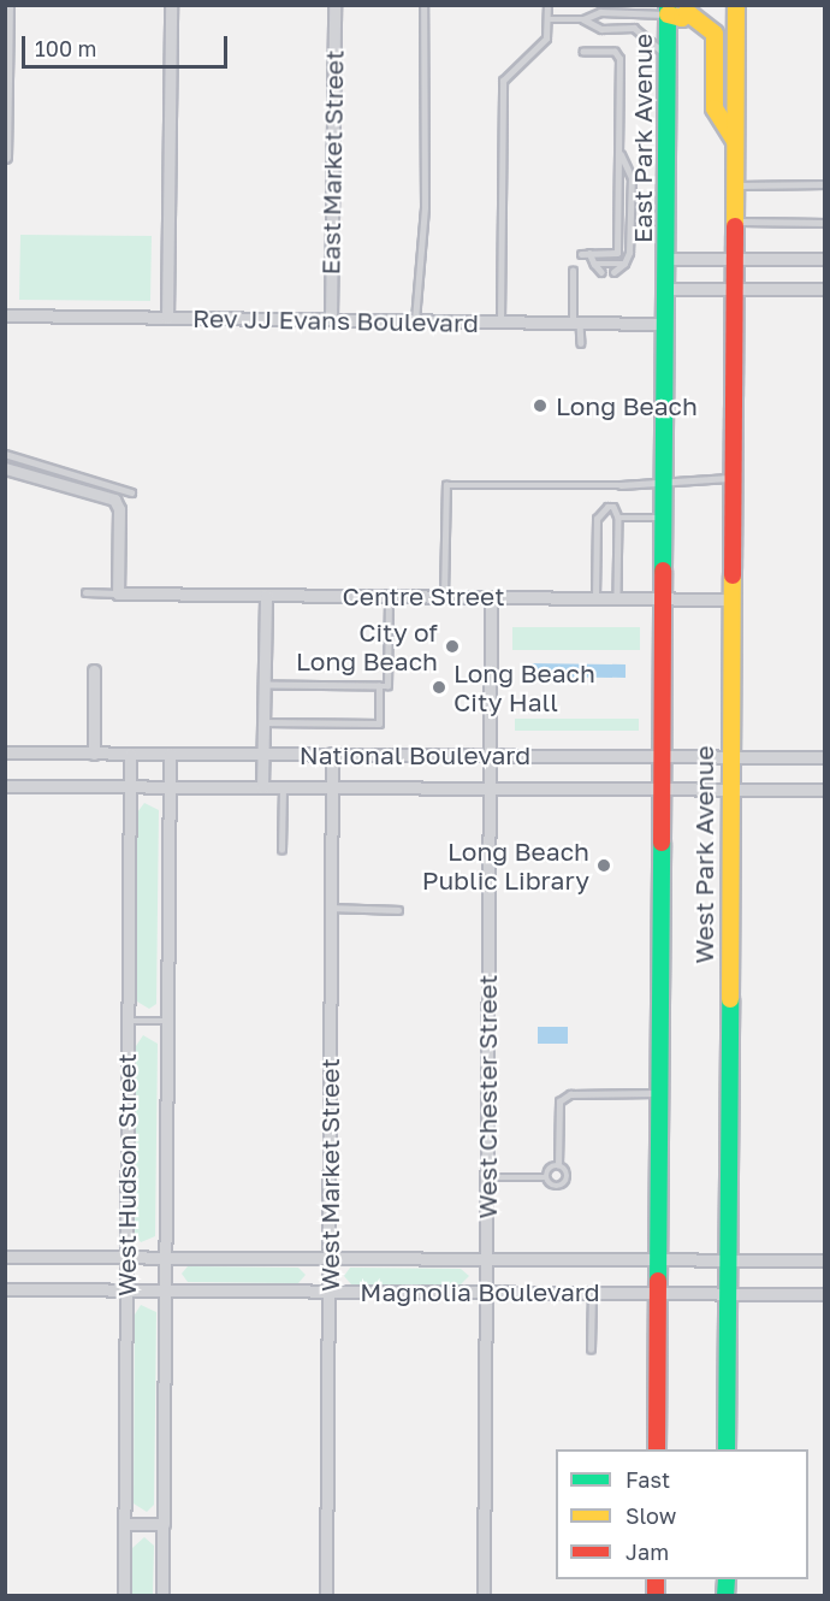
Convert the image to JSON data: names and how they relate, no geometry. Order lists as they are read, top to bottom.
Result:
{
  "streets": {
    "highway": ["East Park Avenue", "West Park Avenue"],
    "street": [
      "East Market Street",
      "Rev JJ Evans Boulevard",
      "Centre Street",
      "National Boulevard",
      "West Chester Street",
      "West Hudson Street",
      "West Market Street",
      "Magnolia Boulevard"
    ]
  },
  "crossings": [
    ["East Park Avenue", "West Park Avenue"],
    ["East Market Street", "Rev JJ Evans Boulevard"],
    ["Rev JJ Evans Boulevard", "West Park Avenue"],
    ["Centre Street", "West Park Avenue"],
    ["Centre Street", "West Chester Street"],
    ["National Boulevard", "West Park Avenue"],
    ["National Boulevard", "West Chester Street"],
    ["National Boulevard", "West Hudson Street"],
    ["National Boulevard", "West Market Street"],
    ["West Park Avenue", "Magnolia Boulevard"],
    ["West Chester Street", "Magnolia Boulevard"],
    ["West Hudson Street", "Magnolia Boulevard"],
    ["West Market Street", "Magnolia Boulevard"]
  ],
  "places": [
    "Long Beach",
    "City of Long Beach",
    "Long Beach City Hall",
    "Long Beach Public Library"
  ],
  "legend": ["Fast", "Slow", "Jam"],
  "scale_bar": "100 m"
}
